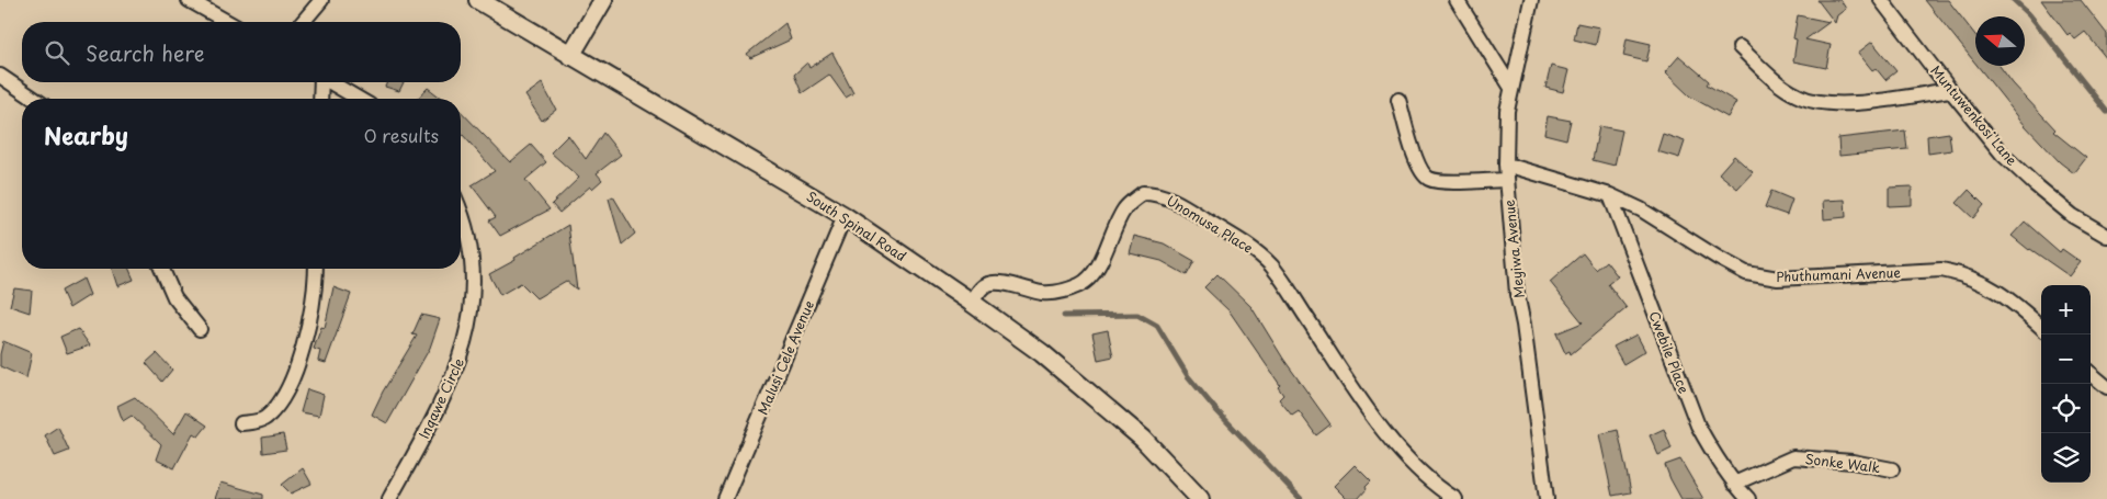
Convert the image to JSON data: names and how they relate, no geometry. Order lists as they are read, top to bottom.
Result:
{
  "streets": {
    "street": [
      "Muntuwenkosi Lane",
      "Unomusa Place",
      "South Spinal Road",
      "Meyiwa Avenue",
      "Phuthumani Avenue",
      "Cwebile Place",
      "Malusi Cele Avenue",
      "Inqawe Circle",
      "Sonke Walk"
    ]
  },
  "crossings": [
    ["Unomusa Place", "South Spinal Road"],
    ["South Spinal Road", "Malusi Cele Avenue"],
    ["Meyiwa Avenue", "Phuthumani Avenue"],
    ["Phuthumani Avenue", "Cwebile Place"],
    ["Cwebile Place", "Sonke Walk"]
  ],
  "north": "left",
  "page": {
    "search": "Search here",
    "heading": ["Nearby", "0 results"],
    "map_buttons": ["+", "−"]
  }
}
